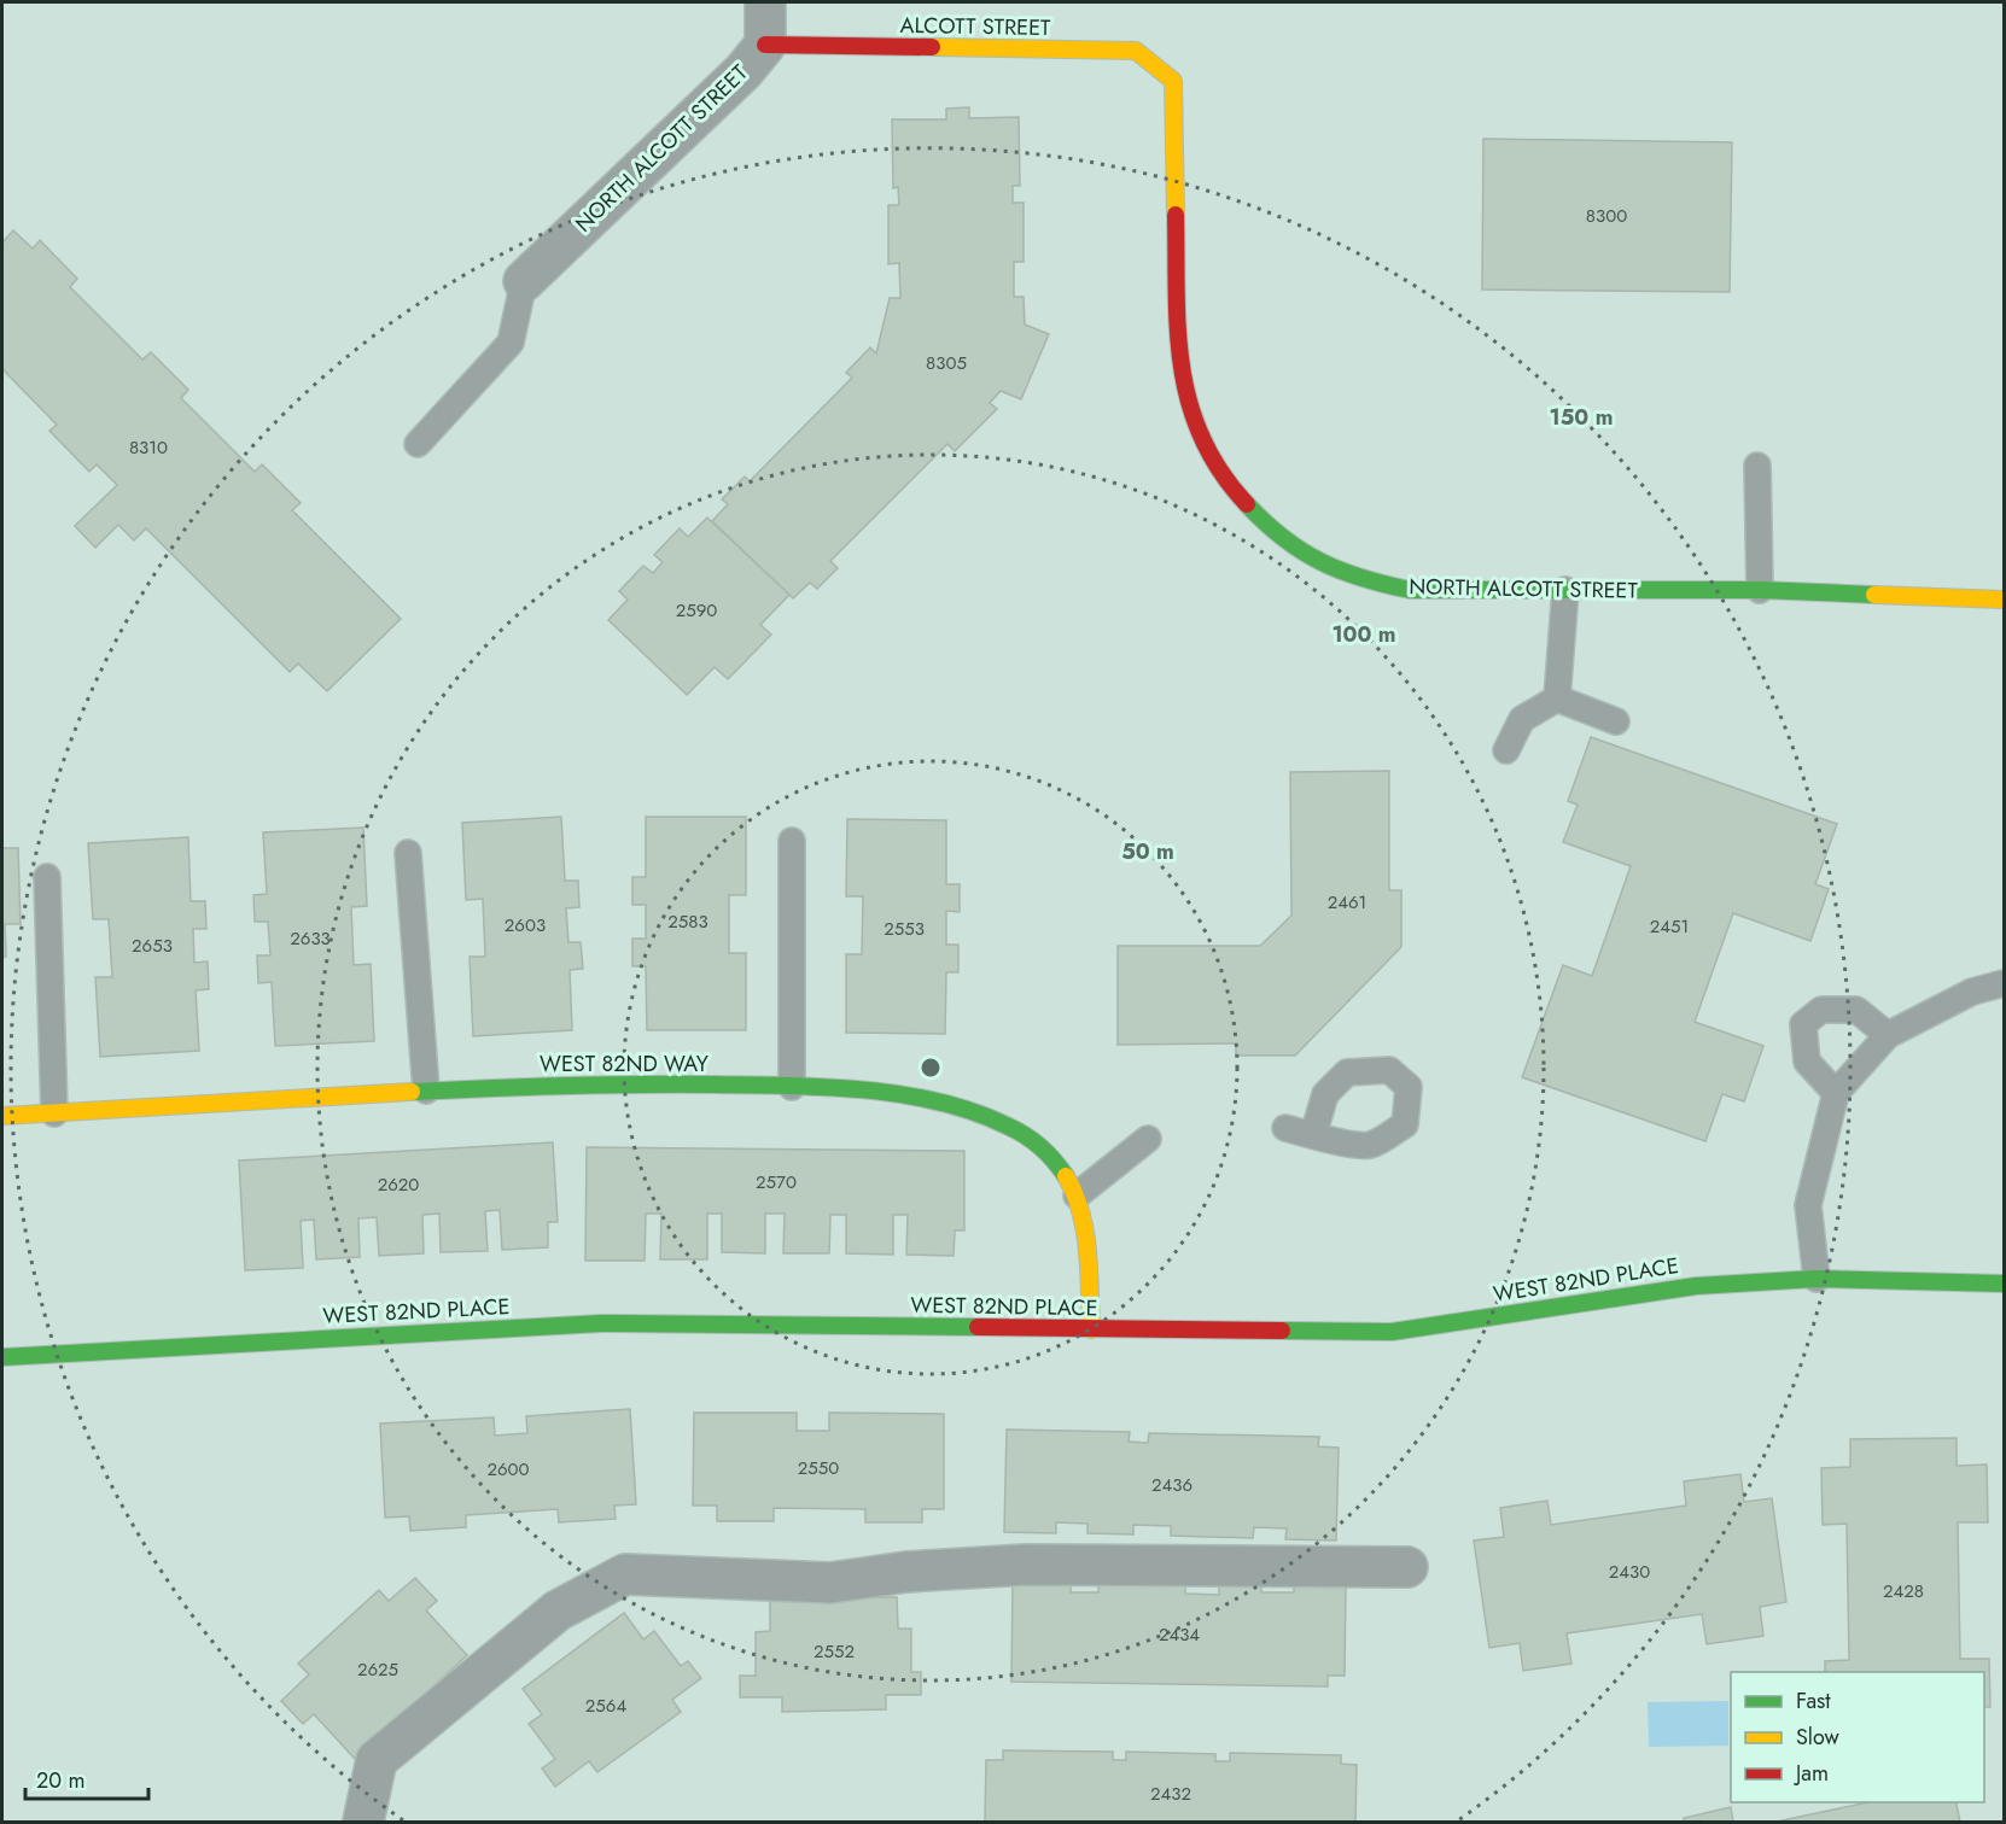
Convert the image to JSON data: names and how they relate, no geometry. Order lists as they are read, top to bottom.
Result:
{
  "streets": {
    "street": [
      "ALCOTT STREET",
      "NORTH ALCOTT STREET",
      "WEST 82ND WAY",
      "WEST 82ND PLACE"
    ]
  },
  "crossings": [
    ["ALCOTT STREET", "NORTH ALCOTT STREET"],
    ["WEST 82ND WAY", "WEST 82ND PLACE"]
  ],
  "house_numbers": [
    "8300",
    "8305",
    "8310",
    "2590",
    "2461",
    "2583",
    "2603",
    "2451",
    "2553",
    "2633",
    "2653",
    "2570",
    "2620",
    "2550",
    "2600",
    "2436",
    "2430",
    "2428",
    "2434",
    "2552",
    "2625",
    "2564",
    "2432"
  ],
  "legend": ["Fast", "Slow", "Jam"],
  "scale_bar": "20 m",
  "rings": ["150 m", "100 m", "50 m"]
}
